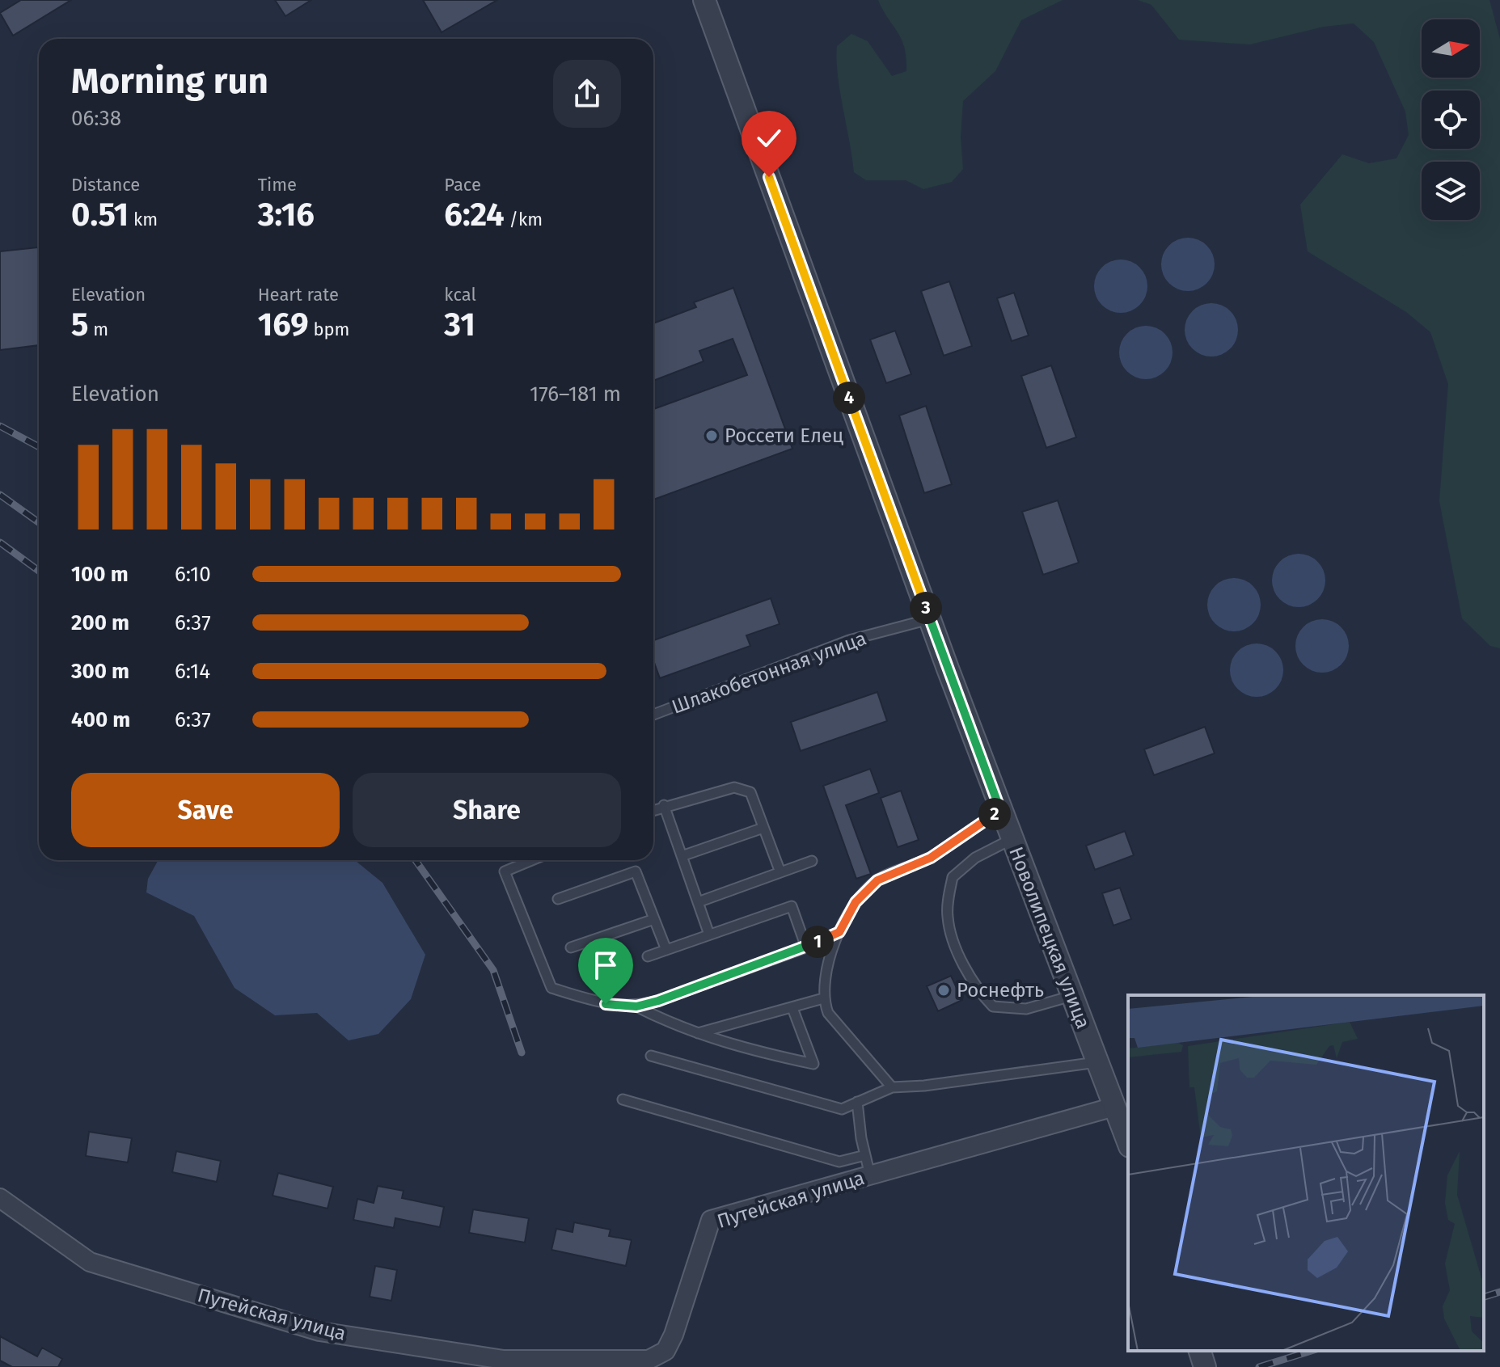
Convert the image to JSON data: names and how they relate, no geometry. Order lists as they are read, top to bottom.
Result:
{
  "streets": {
    "street": ["Новолипецкая улица", "Путейская улица"],
    "lane": ["Шлакобетонная улица"]
  },
  "crossings": [
    ["Шлакобетонная улица", "Новолипецкая улица"],
    ["Новолипецкая улица", "Путейская улица"]
  ],
  "places": ["Россети Елец", "Роснефть"],
  "north": "right",
  "page": {
    "heading": ["Morning run", "06:38"],
    "stats": [
      ["Distance", "0.51 km"],
      ["Time", "3:16"],
      ["Pace", "6:24 /km"],
      ["Elevation", "5 m"],
      ["Heart rate", "169 bpm"],
      ["kcal", "31"]
    ],
    "chart": ["Elevation", "176–181 m"],
    "pins": [
      "4",
      "3",
      "2",
      "1"
    ],
    "list": [
      {
        "name": "100 m",
        "note": "6:10"
      },
      {
        "name": "200 m",
        "note": "6:37"
      },
      {
        "name": "300 m",
        "note": "6:14"
      },
      {
        "name": "400 m",
        "note": "6:37"
      }
    ],
    "buttons": ["Save", "Share"]
  }
}
